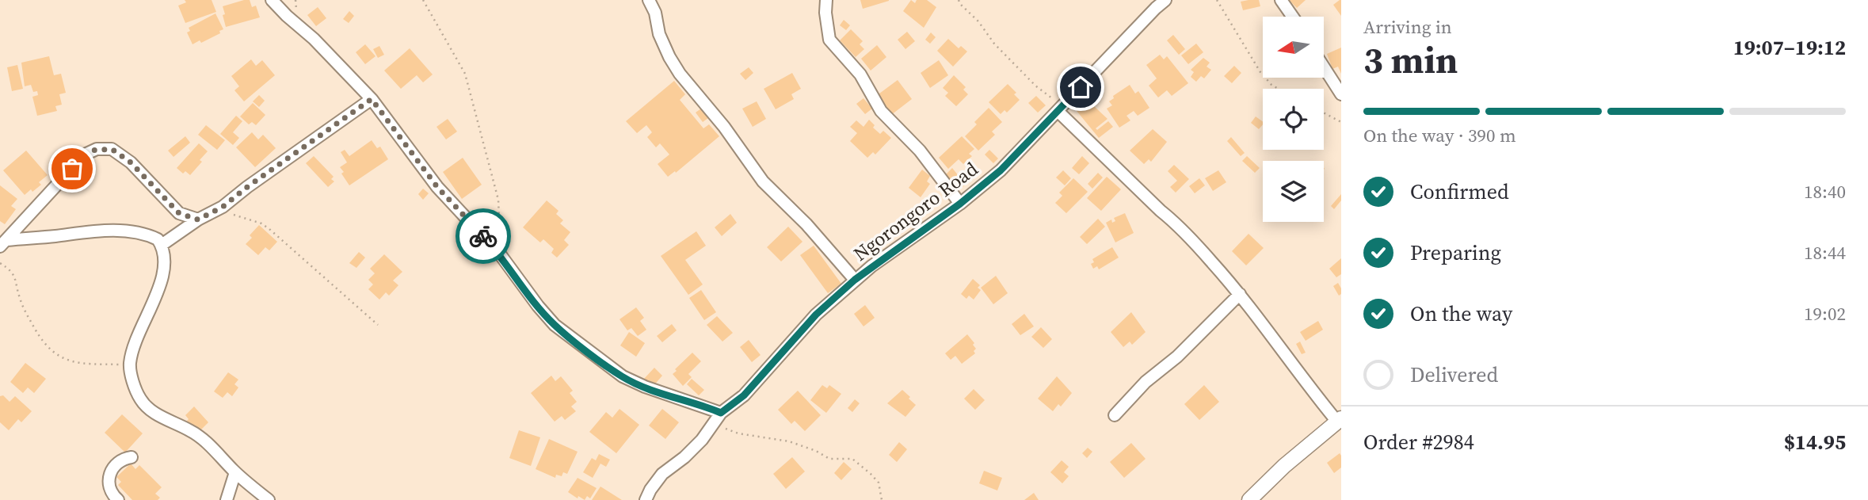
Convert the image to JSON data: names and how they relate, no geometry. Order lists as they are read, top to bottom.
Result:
{
  "streets": {
    "street": ["Ngorongoro Road"]
  },
  "north": "left",
  "page": {
    "heading": ["3 min", "Arriving in", "19:07–19:12"],
    "panel": ["Order #2984", "$14.95"],
    "bar": "On the way · 390 m",
    "list": [
      ["Confirmed", "18:40"],
      ["Preparing", "18:44"],
      ["On the way", "19:02"],
      "Delivered"
    ]
  }
}
